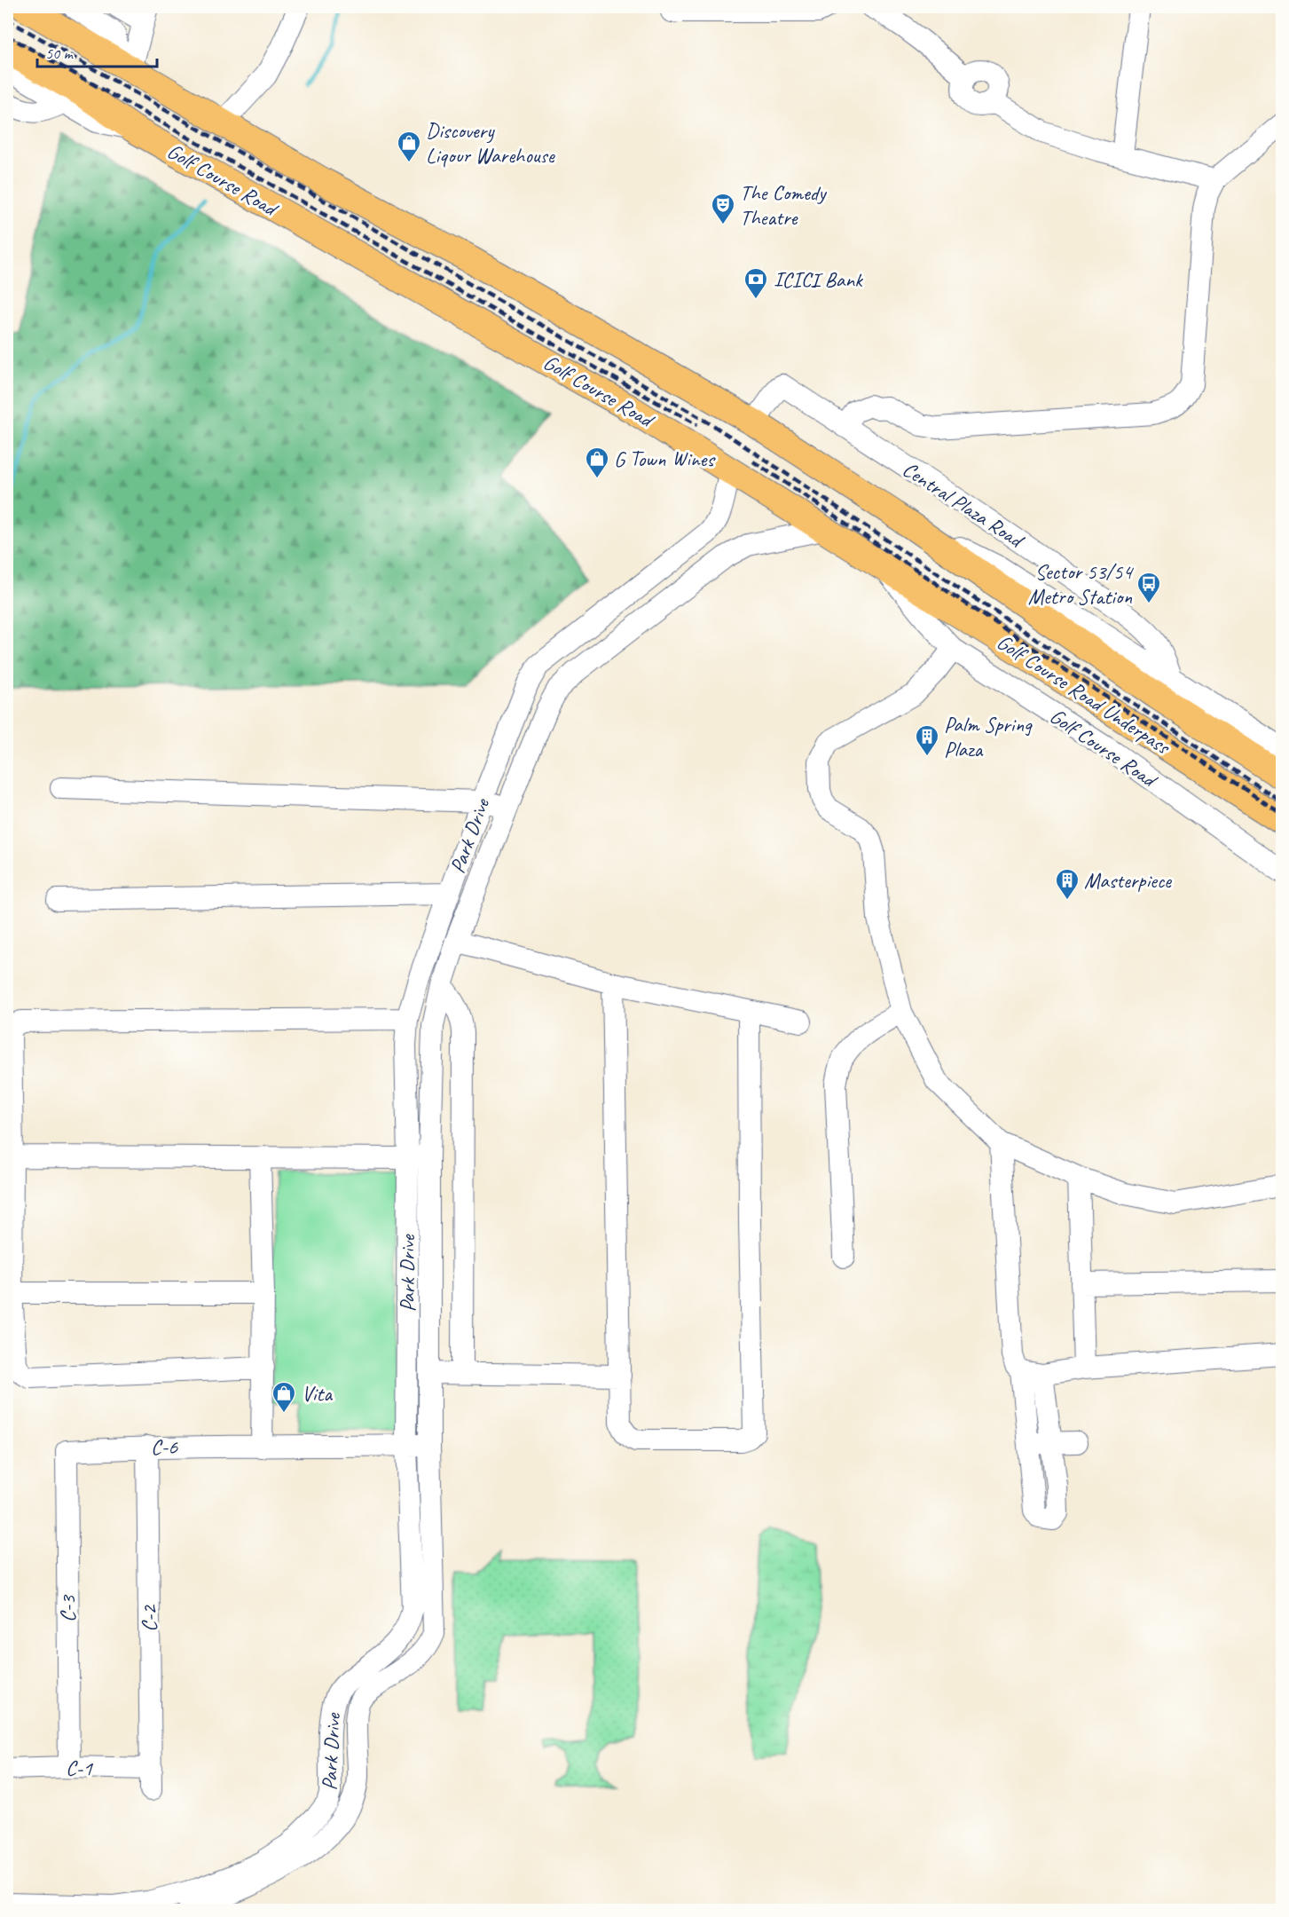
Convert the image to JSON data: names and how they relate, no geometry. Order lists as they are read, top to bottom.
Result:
{
  "streets": {
    "main road": ["Golf Course Road", "Golf Course Road Underpass"],
    "street": [
      "Central Plaza Road",
      "Park Drive",
      "C-6",
      "C-3",
      "C-2",
      "C-1"
    ]
  },
  "crossings": [
    ["Golf Course Road", "Golf Course Road Underpass"],
    ["Golf Course Road", "Park Drive"],
    ["Park Drive", "C-6"],
    ["C-6", "C-3"],
    ["C-6", "C-2"],
    ["C-3", "C-1"],
    ["C-2", "C-1"]
  ],
  "places": {
    "shop": ["Discovery Liqour Warehouse", "G Town Wines", "Vita"],
    "theatre": ["The Comedy Theatre"],
    "bank": ["ICICI Bank"],
    "bus stop": ["Sector 53/54 Metro Station"],
    "building": ["Palm Spring Plaza", "Masterpiece"]
  },
  "scale_bar": "50 m"
}
